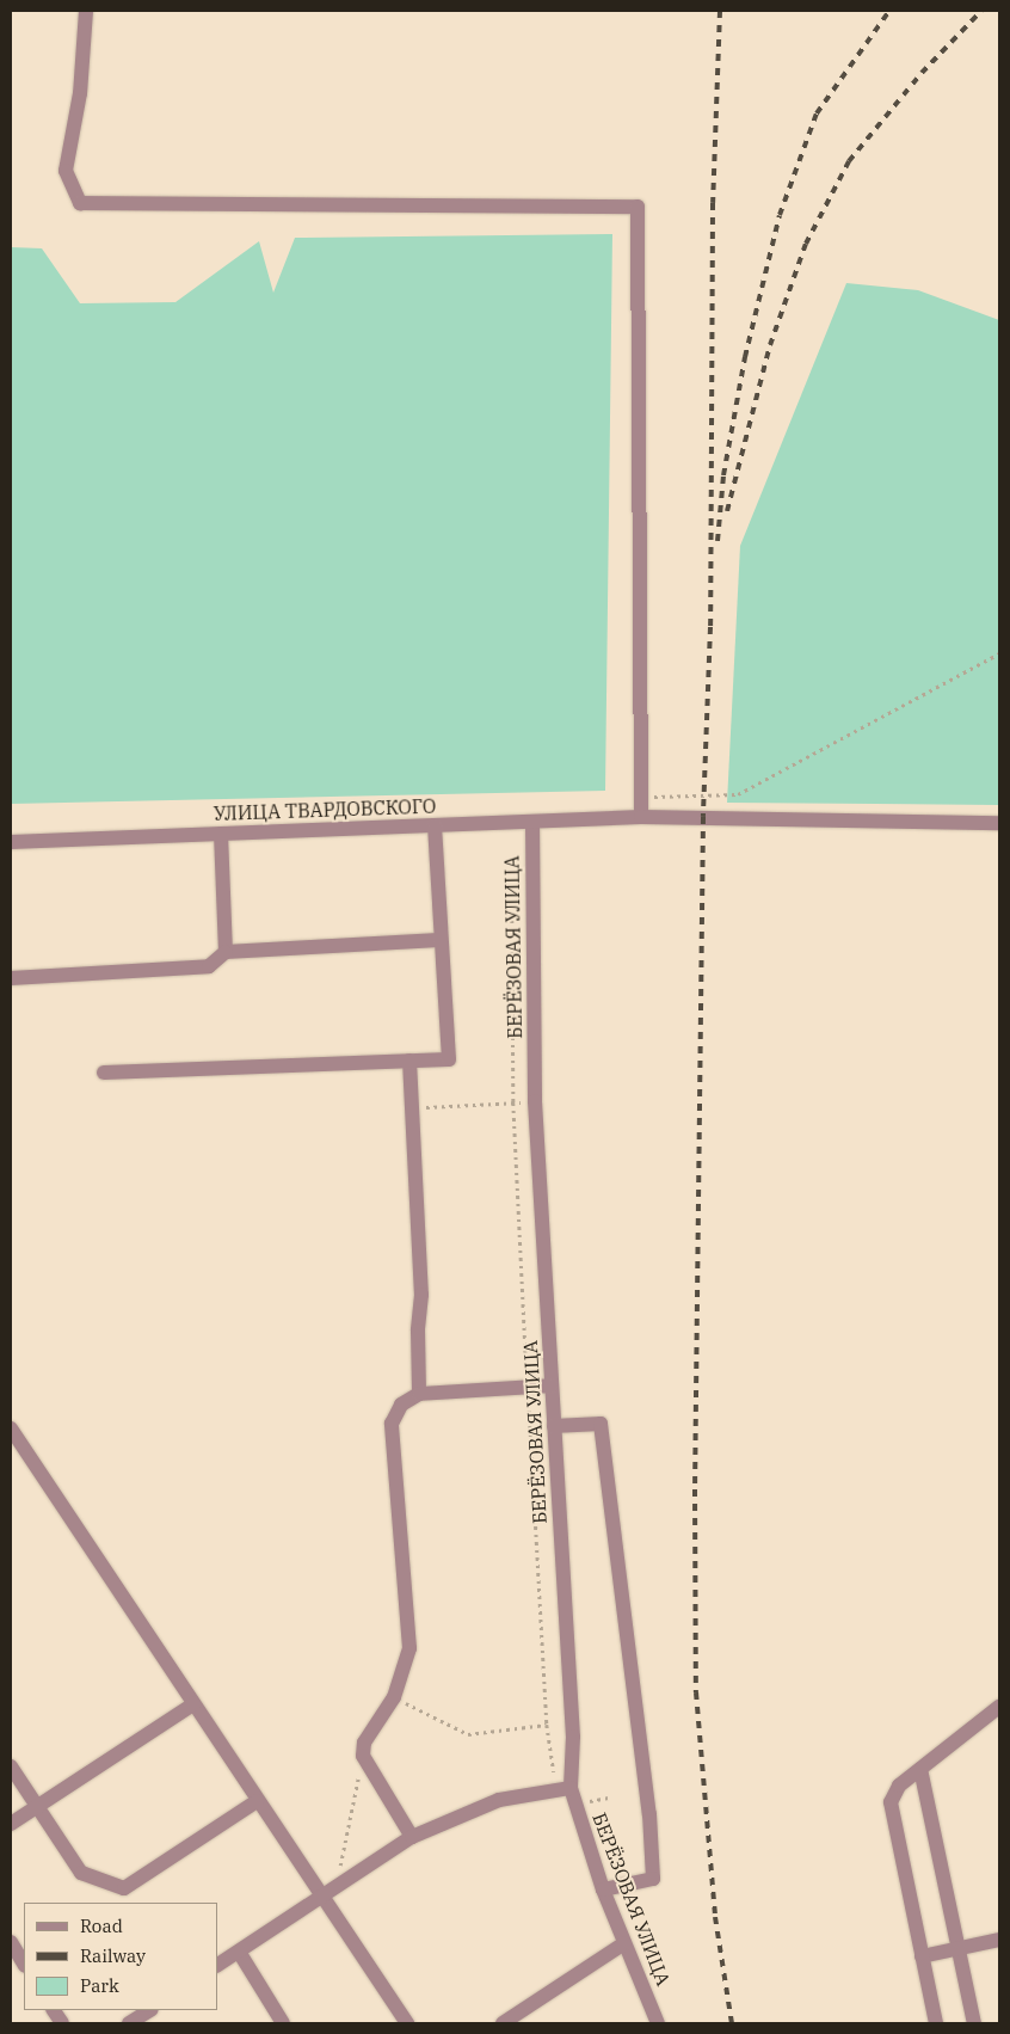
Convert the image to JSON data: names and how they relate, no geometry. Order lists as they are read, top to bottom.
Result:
{
  "streets": {
    "street": ["УЛИЦА ТВАРДОВСКОГО", "БЕРЁЗОВАЯ УЛИЦА"]
  },
  "crossings": [
    ["УЛИЦА ТВАРДОВСКОГО", "БЕРЁЗОВАЯ УЛИЦА"]
  ],
  "legend": ["Road", "Railway", "Park"]
}
